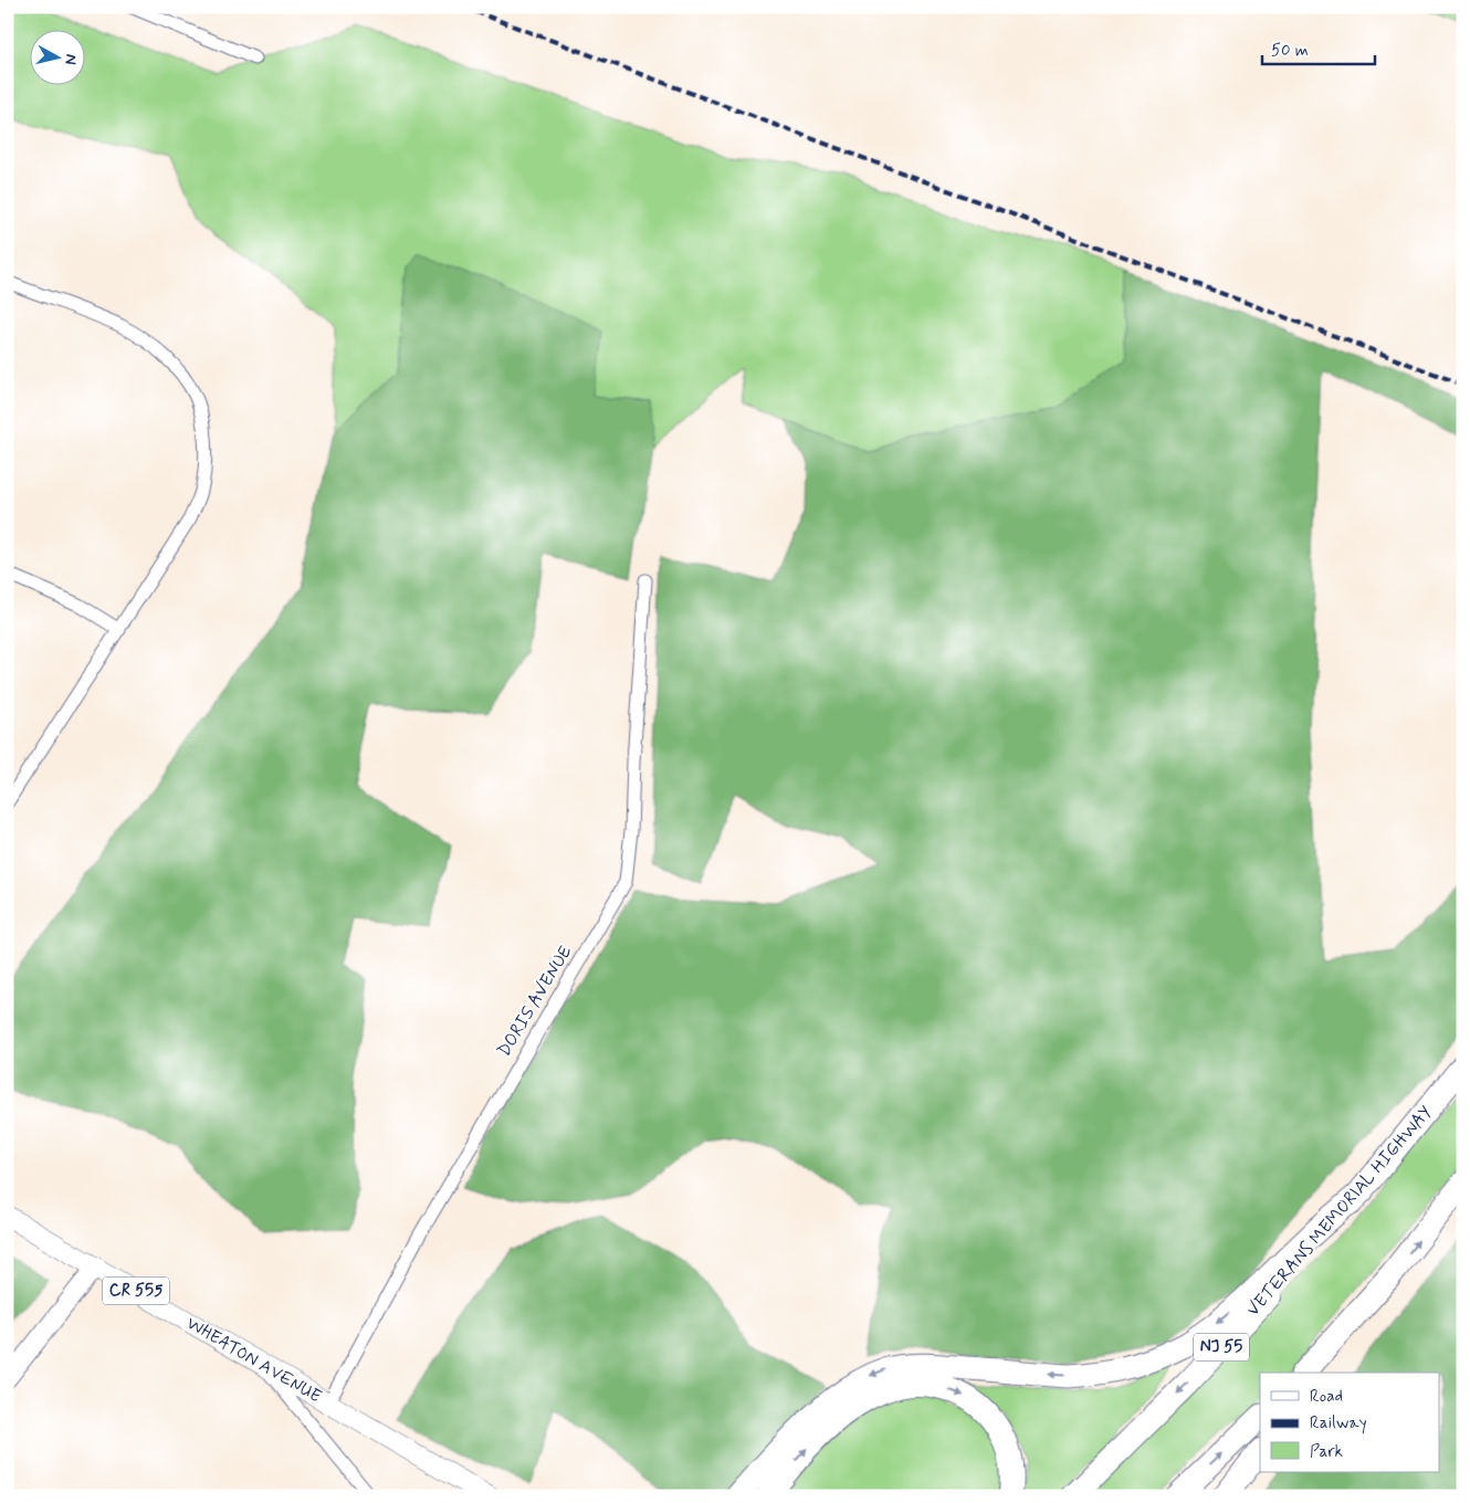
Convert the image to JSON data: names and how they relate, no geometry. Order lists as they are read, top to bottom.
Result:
{
  "streets": {
    "highway": ["VETERANS MEMORIAL HIGHWAY", "NJ 55"],
    "main road": ["CR 555", "WHEATON AVENUE"],
    "street": ["DORIS AVENUE"]
  },
  "crossings": [
    ["DORIS AVENUE", "CR 555"],
    ["DORIS AVENUE", "WHEATON AVENUE"],
    ["CR 555", "WHEATON AVENUE"]
  ],
  "legend": ["Road", "Railway", "Park"],
  "scale_bar": "50 m",
  "north": "right"
}
